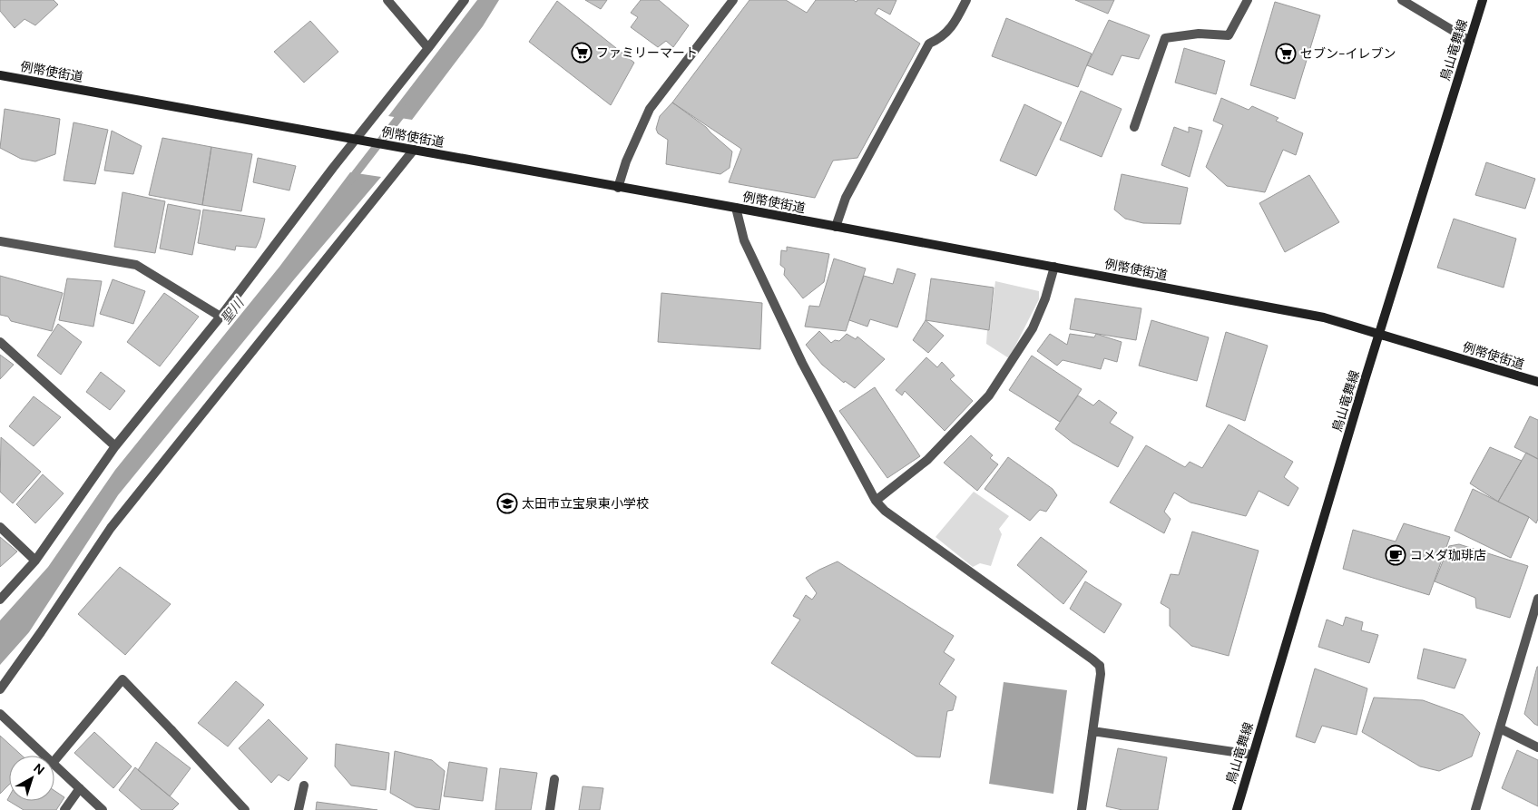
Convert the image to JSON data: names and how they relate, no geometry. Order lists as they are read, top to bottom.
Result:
{
  "streets": {
    "main road": ["鳥山竜舞線", "例幣使街道"]
  },
  "crossings": [
    ["鳥山竜舞線", "例幣使街道"]
  ],
  "water": ["聖川"],
  "places": {
    "supermarket": ["ファミリーマート", "セブン-イレブン"],
    "school or university": ["太田市立宝泉東小学校"],
    "cafe": ["コメダ珈琲店"]
  },
  "north": "top right"
}
